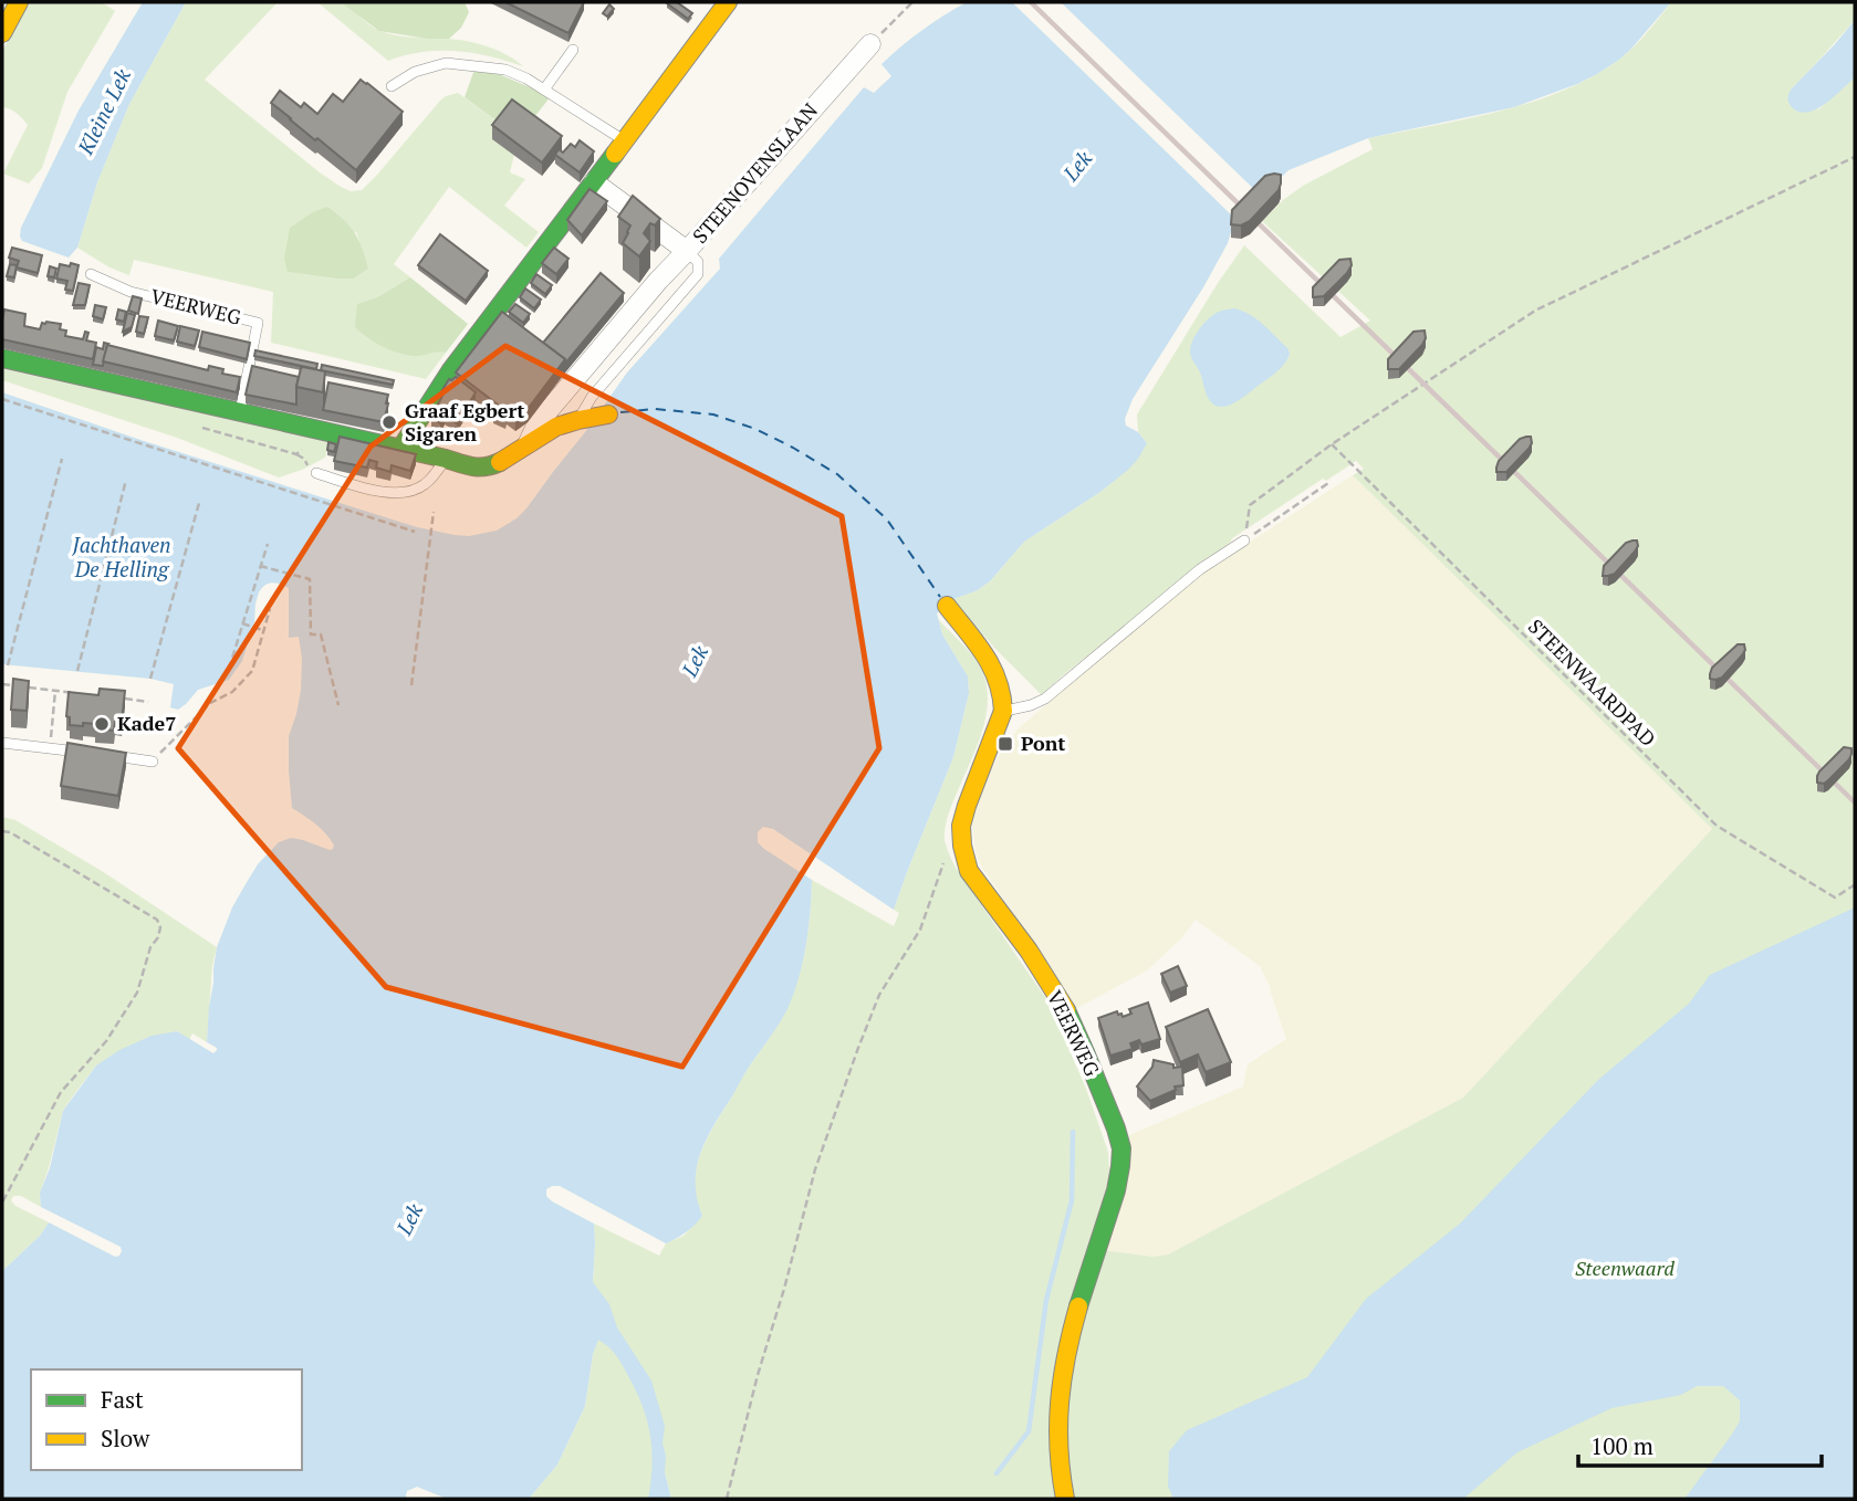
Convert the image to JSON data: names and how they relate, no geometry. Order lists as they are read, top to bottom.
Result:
{
  "streets": {
    "street": ["STEENOVENSLAAN", "VEERWEG"],
    "path": ["STEENWAARDPAD"]
  },
  "water": ["Kleine Lek", "Lek", "Jachthaven De Helling"],
  "parks": ["Steenwaard"],
  "places": {
    "other": ["Graaf Egbert Sigaren", "Kade7"],
    "transit": ["Pont"]
  },
  "legend": ["Fast", "Slow"],
  "scale_bar": "100 m"
}
